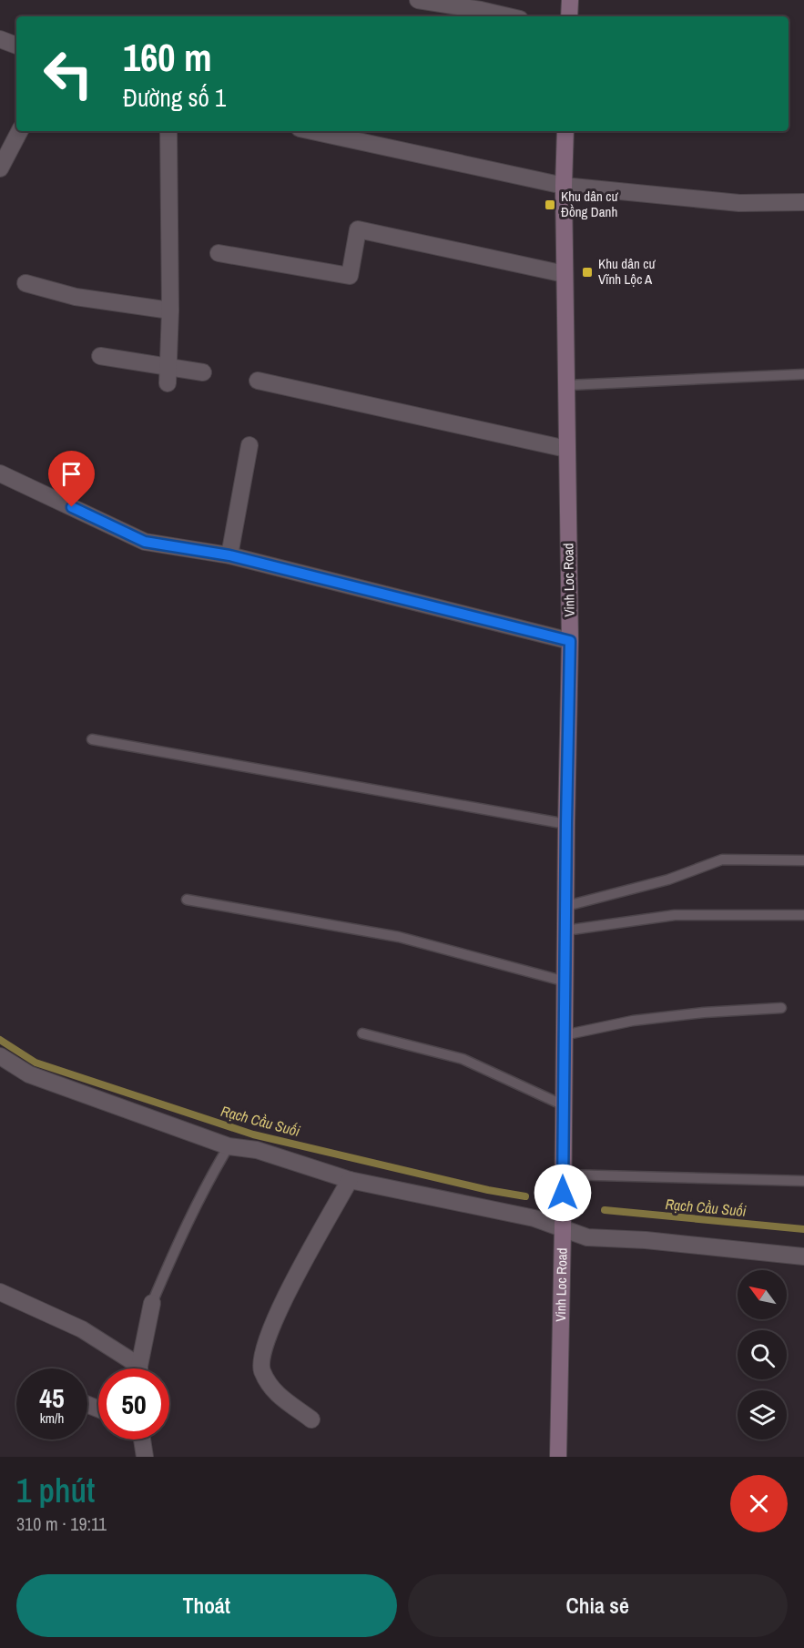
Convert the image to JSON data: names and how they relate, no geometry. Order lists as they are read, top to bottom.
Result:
{
  "streets": {
    "main road": ["Vinh Loc Road"]
  },
  "water": ["Rạch Cầu Suối"],
  "places": {
    "transit": ["Khu dân cư Đồng Danh", "Khu dân cư Vĩnh Lộc A"]
  },
  "north": "top left",
  "page": {
    "turn": ["160 m", "Đường số 1"],
    "speed": "45 km/h",
    "limit": "50",
    "heading": ["1 phút", "310 m · 19:11"],
    "buttons": ["Thoát", "Chia sẻ"]
  }
}
